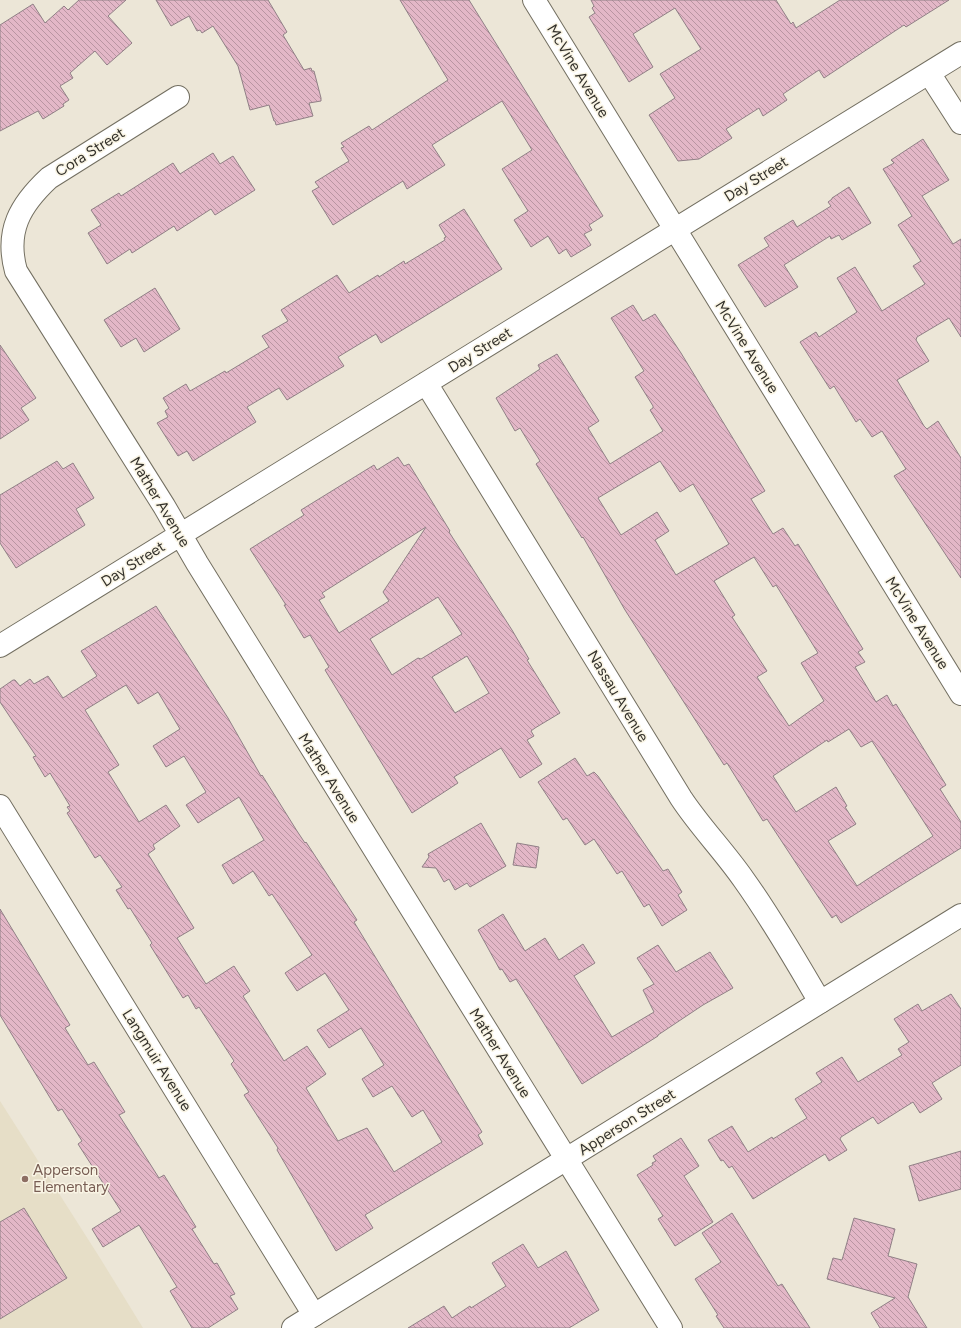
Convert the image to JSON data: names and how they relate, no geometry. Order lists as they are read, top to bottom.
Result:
{
  "streets": {
    "street": [
      "McVine Avenue",
      "Cora Street",
      "Day Street",
      "Mather Avenue",
      "Nassau Avenue",
      "Langmuir Avenue",
      "Apperson Street"
    ]
  },
  "crossings": [
    ["McVine Avenue", "Day Street"],
    ["Cora Street", "Mather Avenue"],
    ["Day Street", "Mather Avenue"],
    ["Day Street", "Nassau Avenue"],
    ["Mather Avenue", "Apperson Street"],
    ["Nassau Avenue", "Apperson Street"],
    ["Langmuir Avenue", "Apperson Street"]
  ],
  "places": ["Apperson Elementary"]
}
